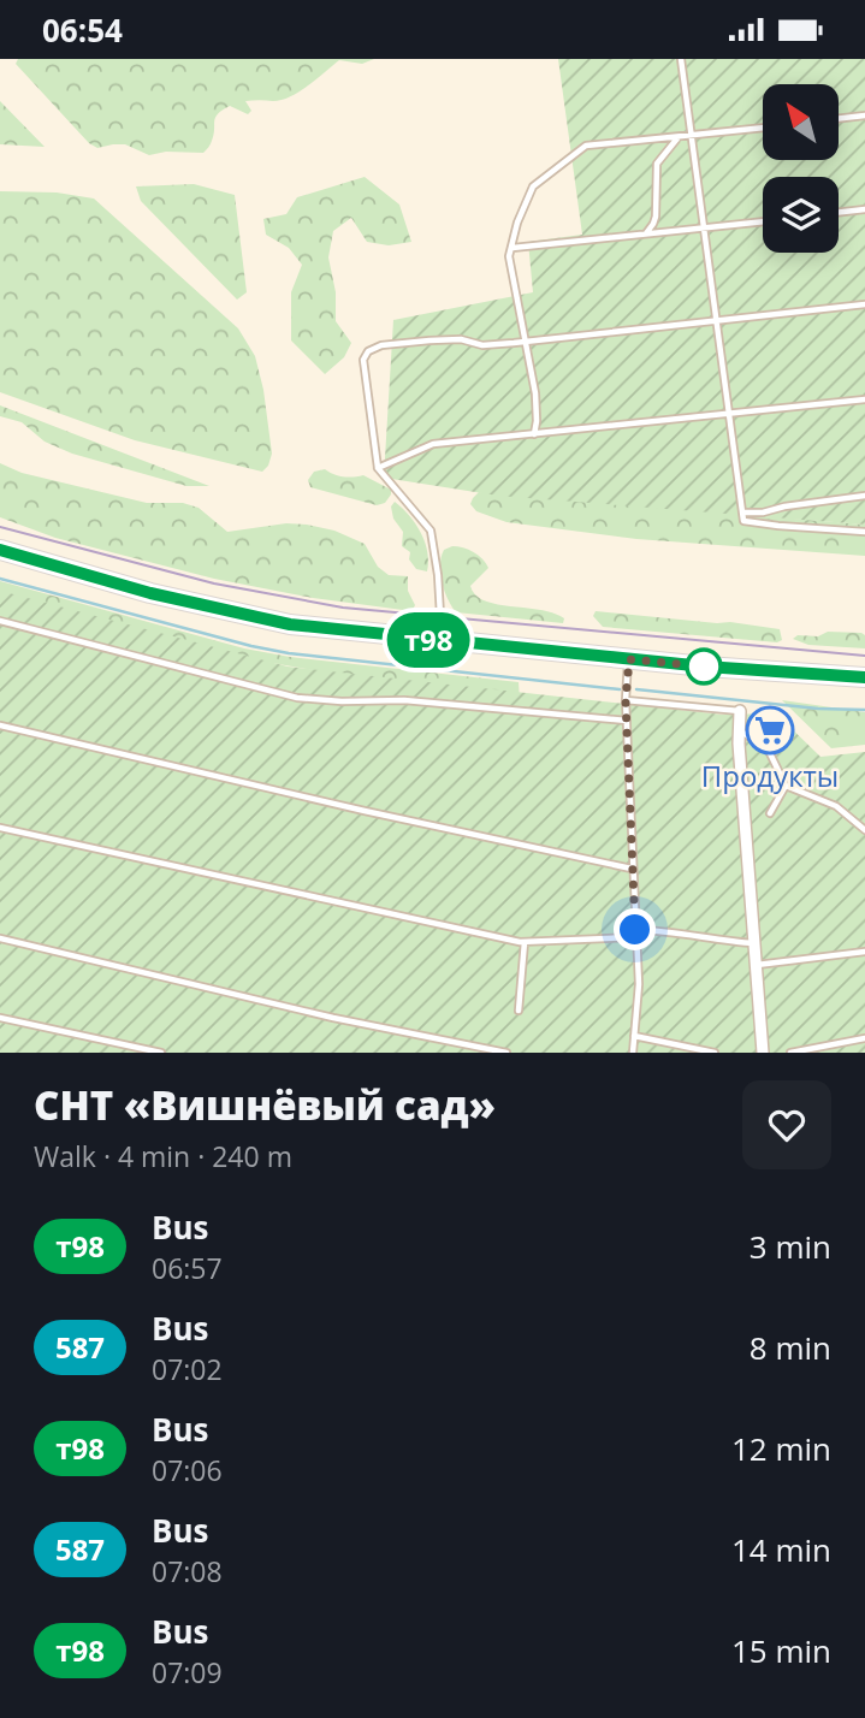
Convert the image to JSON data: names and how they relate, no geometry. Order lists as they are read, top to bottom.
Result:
{
  "places": {
    "supermarket": ["Продукты"]
  },
  "lines": ["bus line т98"],
  "north": "top left",
  "page": {
    "status": "06:54",
    "on_map": "т98",
    "heading": ["СНТ «Вишнёвый сад»", "Walk · 4 min · 240 m"],
    "list": [
      {
        "mark": "т98",
        "name": "Bus",
        "note": "06:57",
        "value": "3 min"
      },
      {
        "mark": "587",
        "name": "Bus",
        "note": "07:02",
        "value": "8 min"
      },
      {
        "mark": "т98",
        "name": "Bus",
        "note": "07:06",
        "value": "12 min"
      },
      {
        "mark": "587",
        "name": "Bus",
        "note": "07:08",
        "value": "14 min"
      },
      {
        "mark": "т98",
        "name": "Bus",
        "note": "07:09",
        "value": "15 min"
      }
    ]
  }
}
